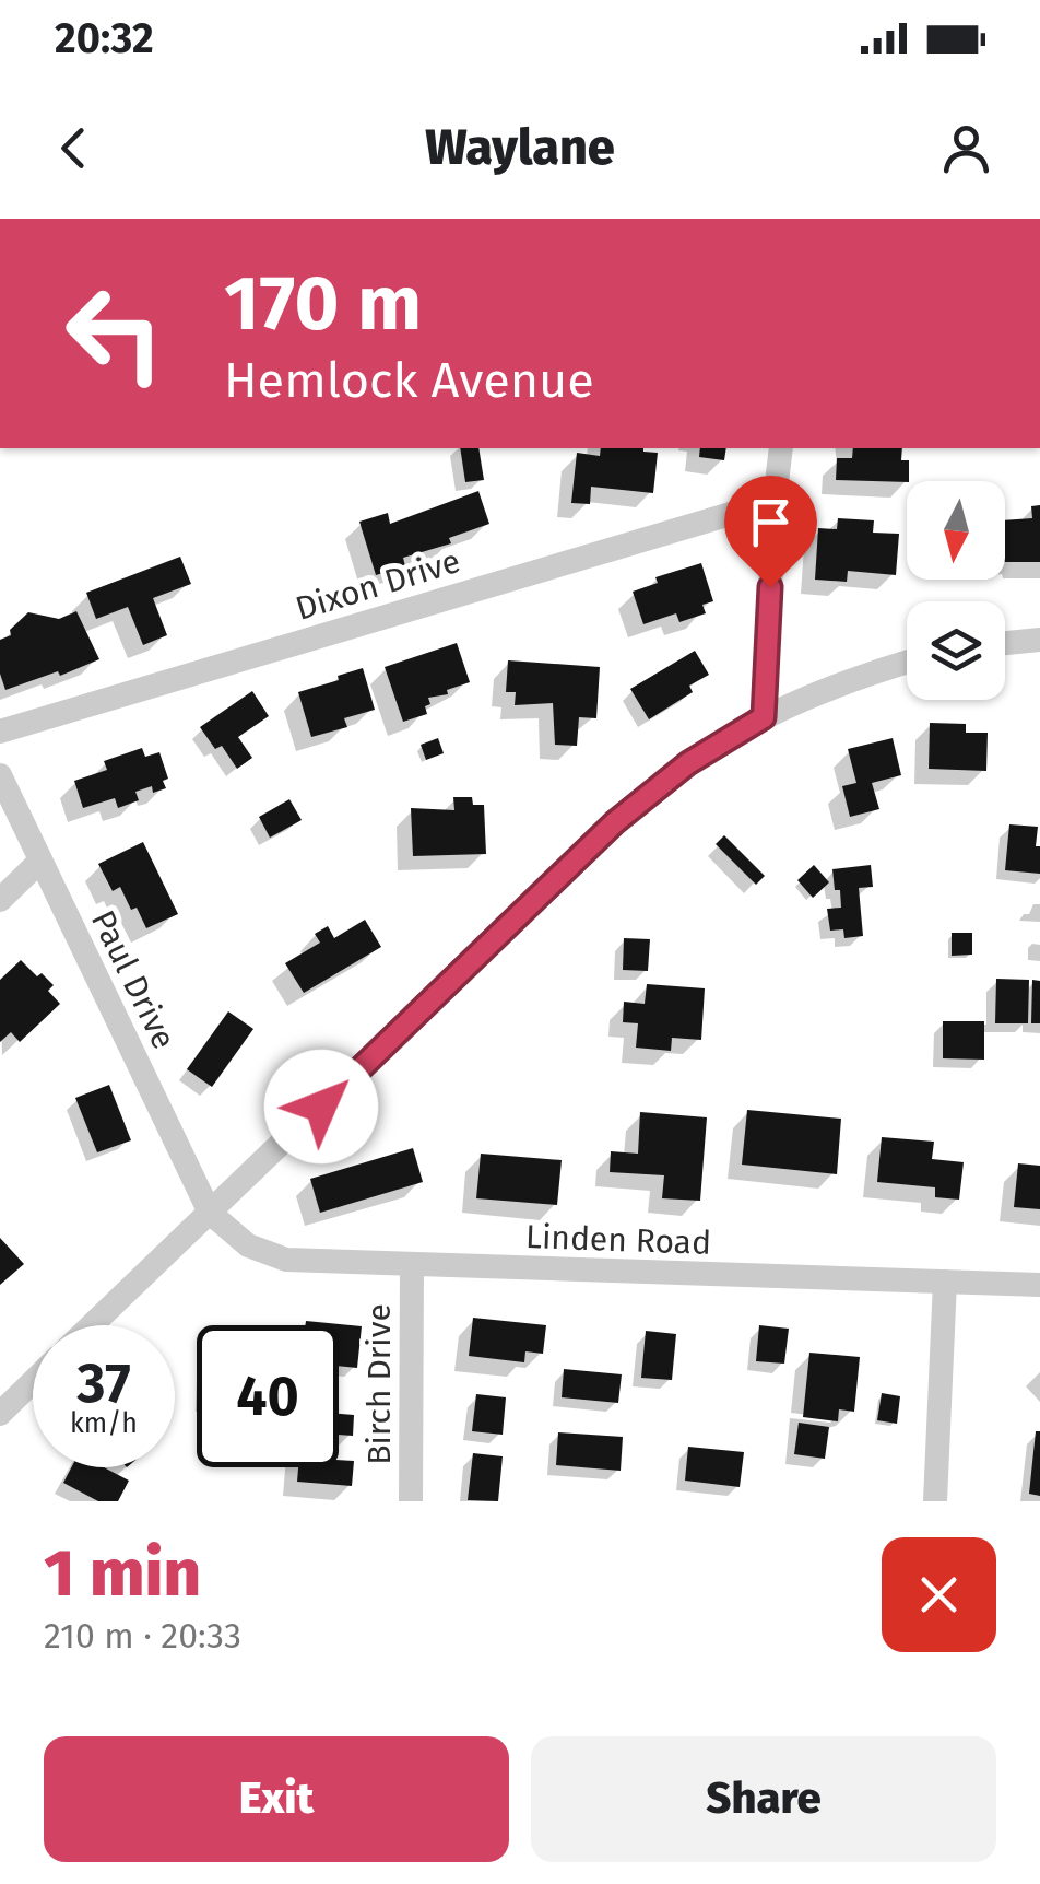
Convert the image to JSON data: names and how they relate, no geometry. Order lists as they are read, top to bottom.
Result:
{
  "streets": {
    "street": [
      "Dixon Drive",
      "Paul Drive",
      "Linden Road",
      "Birch Drive"
    ]
  },
  "crossings": [
    ["Paul Drive", "Linden Road"],
    ["Linden Road", "Birch Drive"]
  ],
  "north": "bottom",
  "page": {
    "status": "20:32",
    "header": "Waylane",
    "turn": ["170 m", "Hemlock Avenue"],
    "speed": "37 km/h",
    "limit": "40",
    "heading": ["1 min", "210 m · 20:33"],
    "buttons": ["Exit", "Share"]
  }
}
